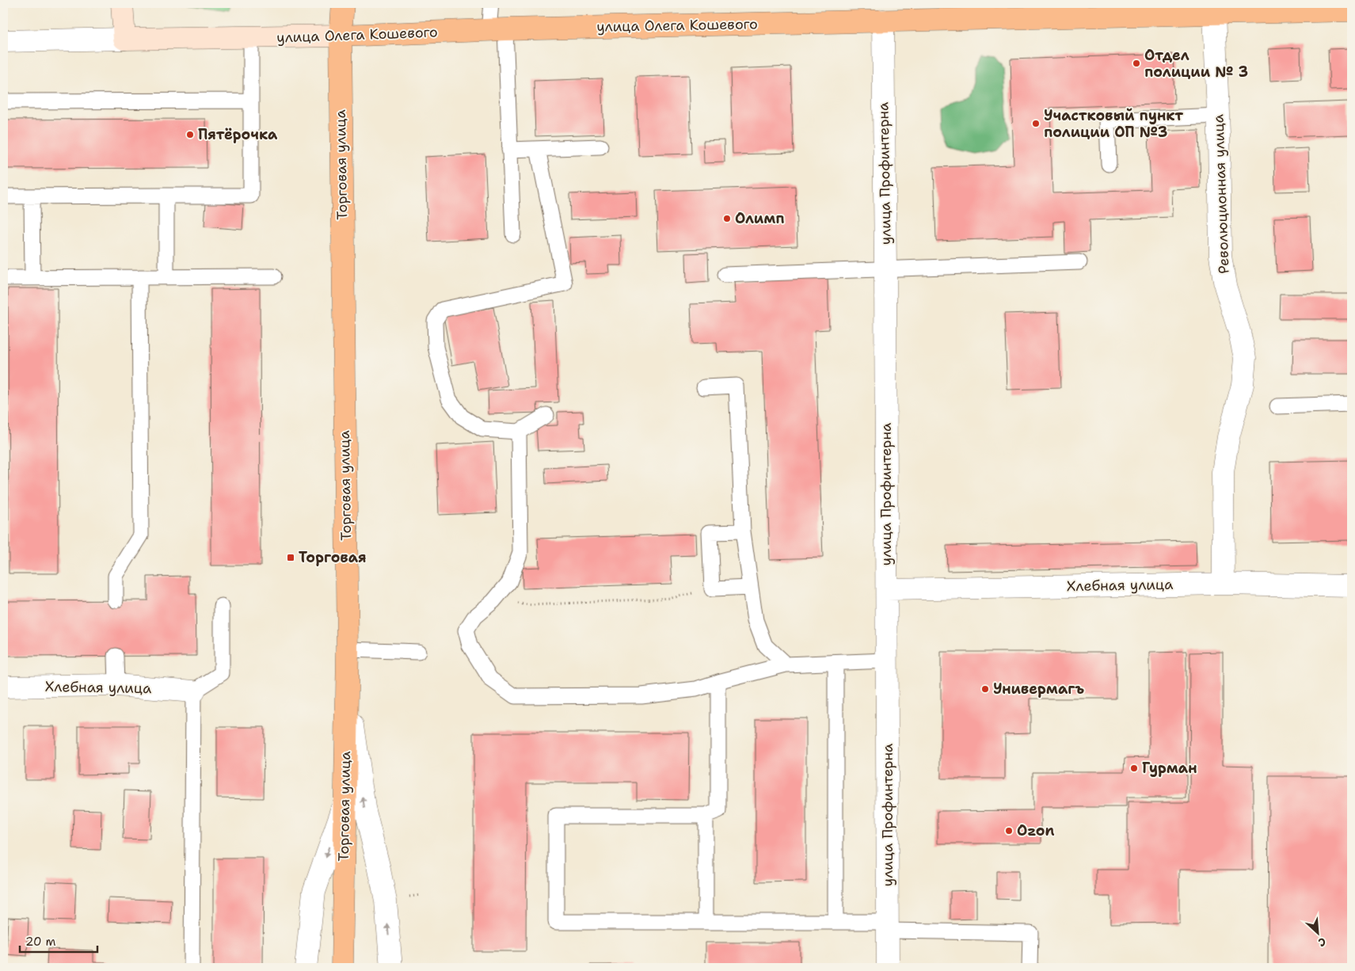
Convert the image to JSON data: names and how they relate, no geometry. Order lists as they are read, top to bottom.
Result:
{
  "streets": {
    "main road": ["улица Олега Кошевого", "Торговая улица"],
    "street": ["улица Профинтерна", "Революционная улица", "Хлебная улица"]
  },
  "crossings": [
    ["улица Олега Кошевого", "Торговая улица"],
    ["улица Олега Кошевого", "улица Профинтерна"],
    ["улица Олега Кошевого", "Революционная улица"],
    ["улица Профинтерна", "Хлебная улица"],
    ["Революционная улица", "Хлебная улица"]
  ],
  "places": {
    "other": [
      "Отдел полиции № 3",
      "Участковый пункт полиции ОП №3",
      "Пятёрочка",
      "Олимп",
      "Универмагъ",
      "Гурман",
      "Ozon"
    ],
    "transit": ["Торговая"]
  },
  "scale_bar": "20 m",
  "north": "bottom right"
}
